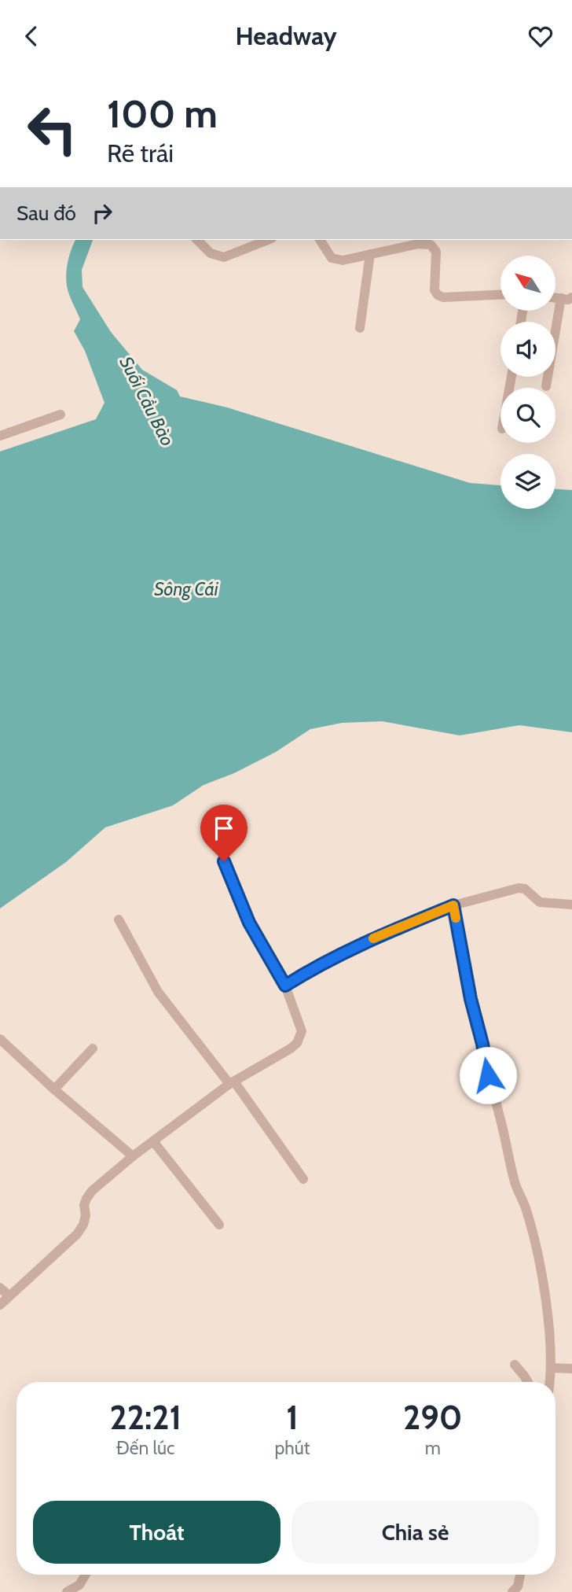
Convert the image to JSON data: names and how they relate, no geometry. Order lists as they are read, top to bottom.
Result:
{
  "water": ["Suối Cầu Bào", "Sông Cái"],
  "north": "top left",
  "page": {
    "header": "Headway",
    "turn": ["100 m", "Rẽ trái"],
    "then": "Sau đó",
    "eta": [
      "22:21",
      "Đến lúc",
      "1",
      "phút",
      "290",
      "m"
    ],
    "buttons": ["Thoát", "Chia sẻ"]
  }
}
